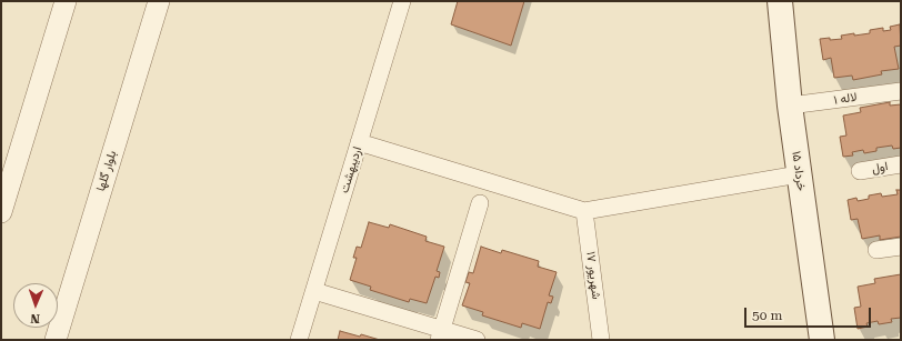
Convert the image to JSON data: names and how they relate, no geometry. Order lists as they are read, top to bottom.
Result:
{
  "streets": {
    "main road": ["۱۵ خرداد"],
    "street": [
      "لاله ۱",
      "اول",
      "اردیبهشت",
      "بلوار گلها",
      "۱۷ شهریور"
    ]
  },
  "crossings": [
    ["لاله ۱", "۱۵ خرداد"]
  ],
  "scale_bar": "50 m",
  "north": "bottom"
}
